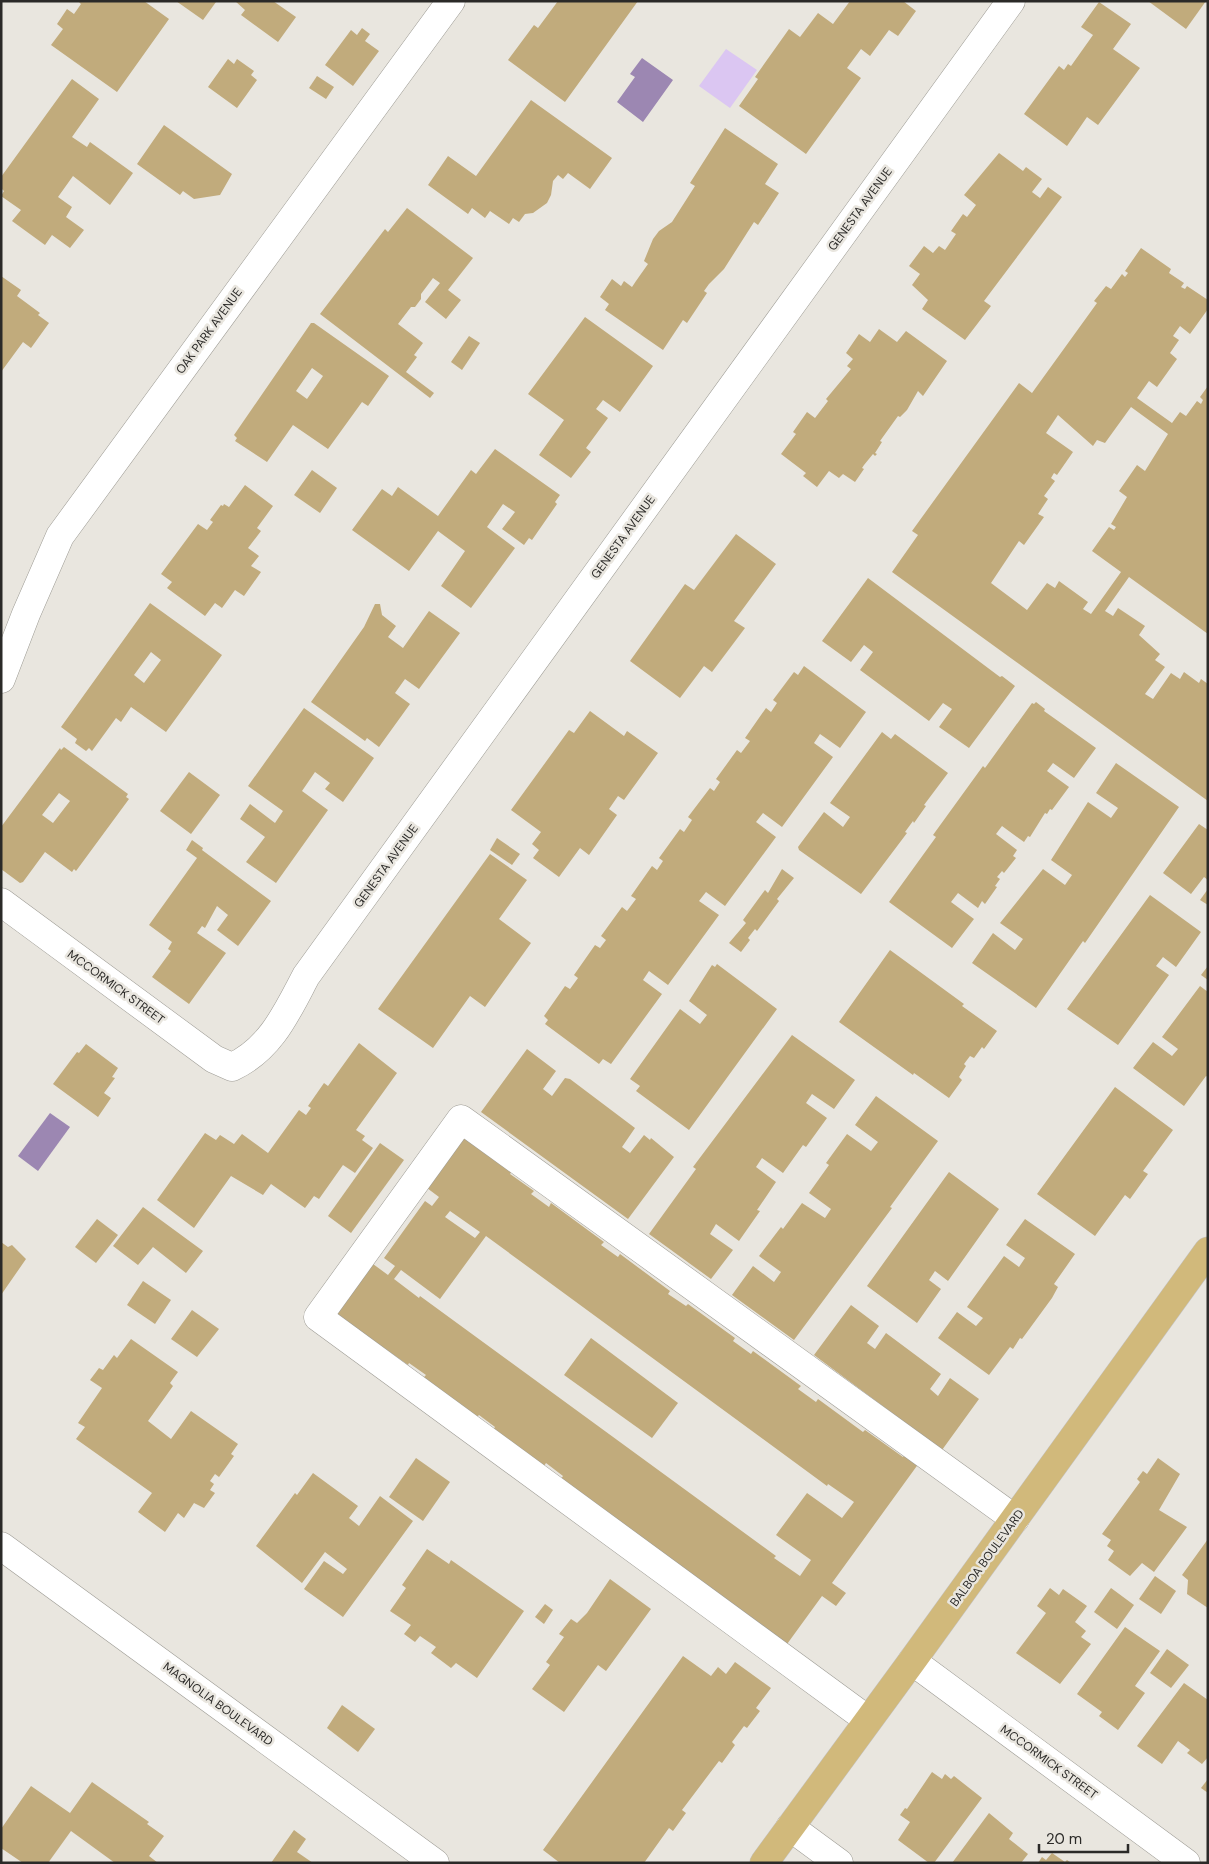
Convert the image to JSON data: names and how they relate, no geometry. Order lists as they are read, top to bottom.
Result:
{
  "streets": {
    "main road": ["BALBOA BOULEVARD"],
    "street": [
      "GENESTA AVENUE",
      "OAK PARK AVENUE",
      "MCCORMICK STREET",
      "MAGNOLIA BOULEVARD"
    ]
  },
  "crossings": [
    ["GENESTA AVENUE", "MCCORMICK STREET"],
    ["MCCORMICK STREET", "BALBOA BOULEVARD"]
  ],
  "scale_bar": "20 m"
}
